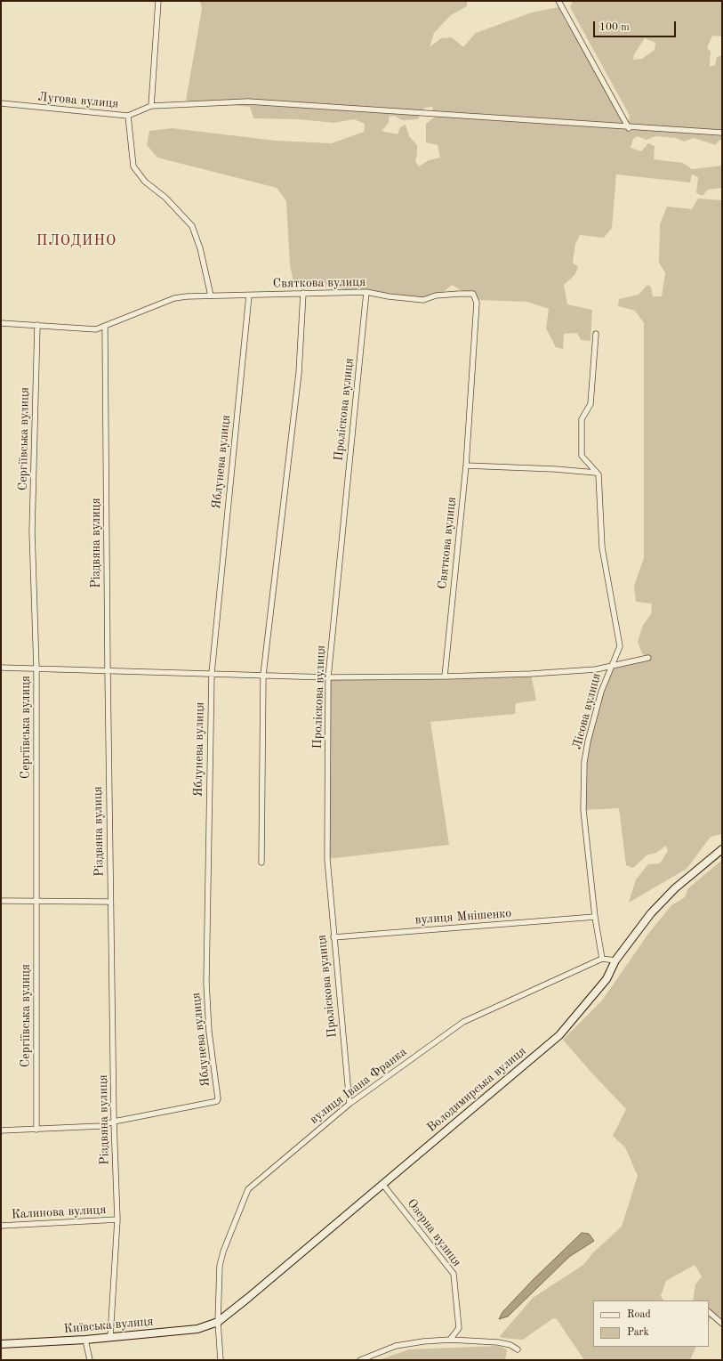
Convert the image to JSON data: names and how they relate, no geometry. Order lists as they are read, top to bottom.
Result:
{
  "streets": {
    "main road": ["Володимирська вулиця", "Київська вулиця"],
    "street": [
      "Лугова вулиця",
      "Святкова вулиця",
      "Проліскова вулиця",
      "Сергіївська вулиця",
      "Яблунева вулиця",
      "Різдвяна вулиця",
      "Лісова вулиця",
      "вулиця Мнішенко",
      "вулиця Івана Франка",
      "Калинова вулиця",
      "Озерна вулиця"
    ]
  },
  "crossings": [
    ["Святкова вулиця", "Проліскова вулиця"],
    ["Святкова вулиця", "Сергіївська вулиця"],
    ["Святкова вулиця", "Яблунева вулиця"],
    ["Святкова вулиця", "Різдвяна вулиця"],
    ["Проліскова вулиця", "вулиця Мнішенко"],
    ["Проліскова вулиця", "вулиця Івана Франка"],
    ["Яблунева вулиця", "Різдвяна вулиця"],
    ["Різдвяна вулиця", "Калинова вулиця"],
    ["Різдвяна вулиця", "Київська вулиця"],
    ["Лісова вулиця", "вулиця Мнішенко"],
    ["Лісова вулиця", "вулиця Івана Франка"],
    ["вулиця Івана Франка", "Володимирська вулиця"],
    ["вулиця Івана Франка", "Київська вулиця"],
    ["Володимирська вулиця", "Озерна вулиця"],
    ["Володимирська вулиця", "Київська вулиця"]
  ],
  "districts": ["ПЛОДИНО"],
  "legend": ["Road", "Park"],
  "scale_bar": "100 m"
}
